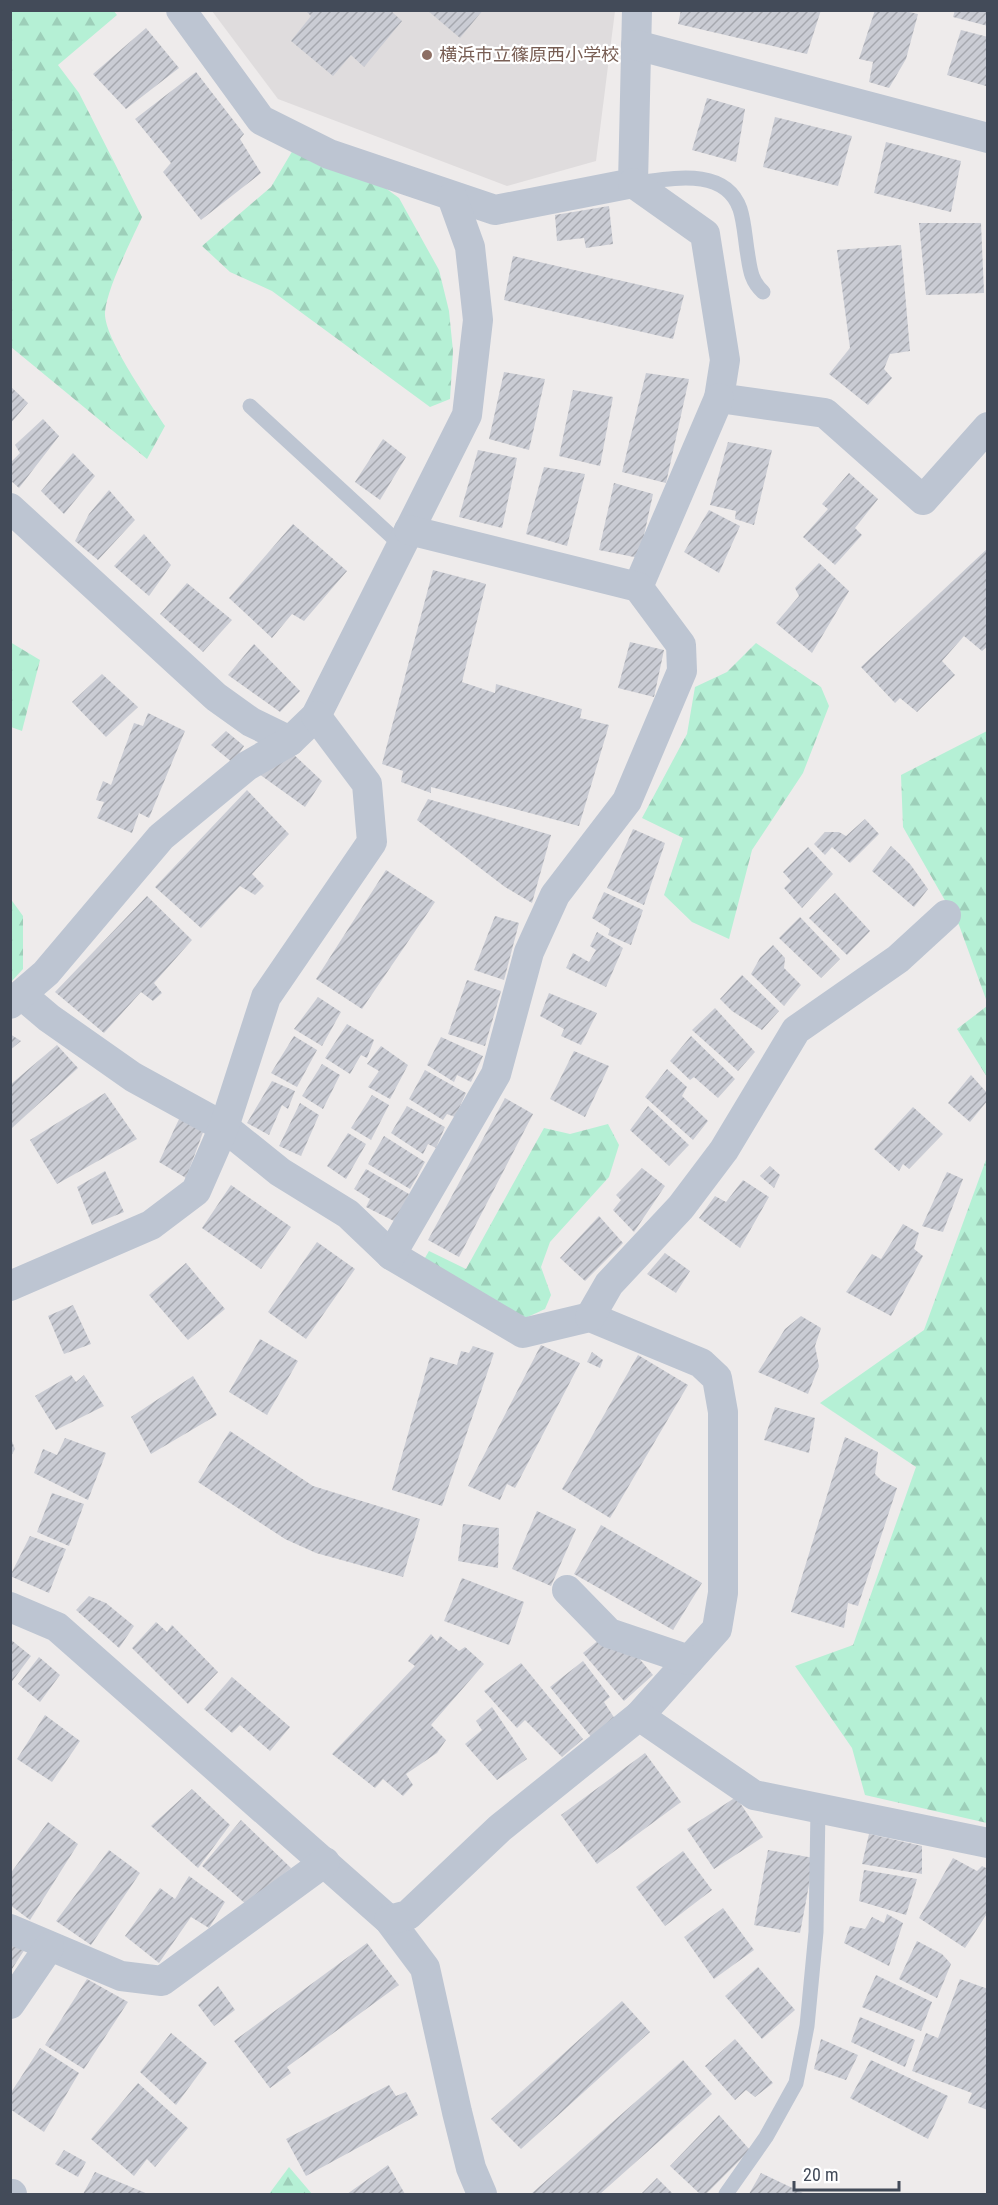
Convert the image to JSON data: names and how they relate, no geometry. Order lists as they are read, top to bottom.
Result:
{
  "places": ["横浜市立篠原西小学校"],
  "scale_bar": "20 m"
}
